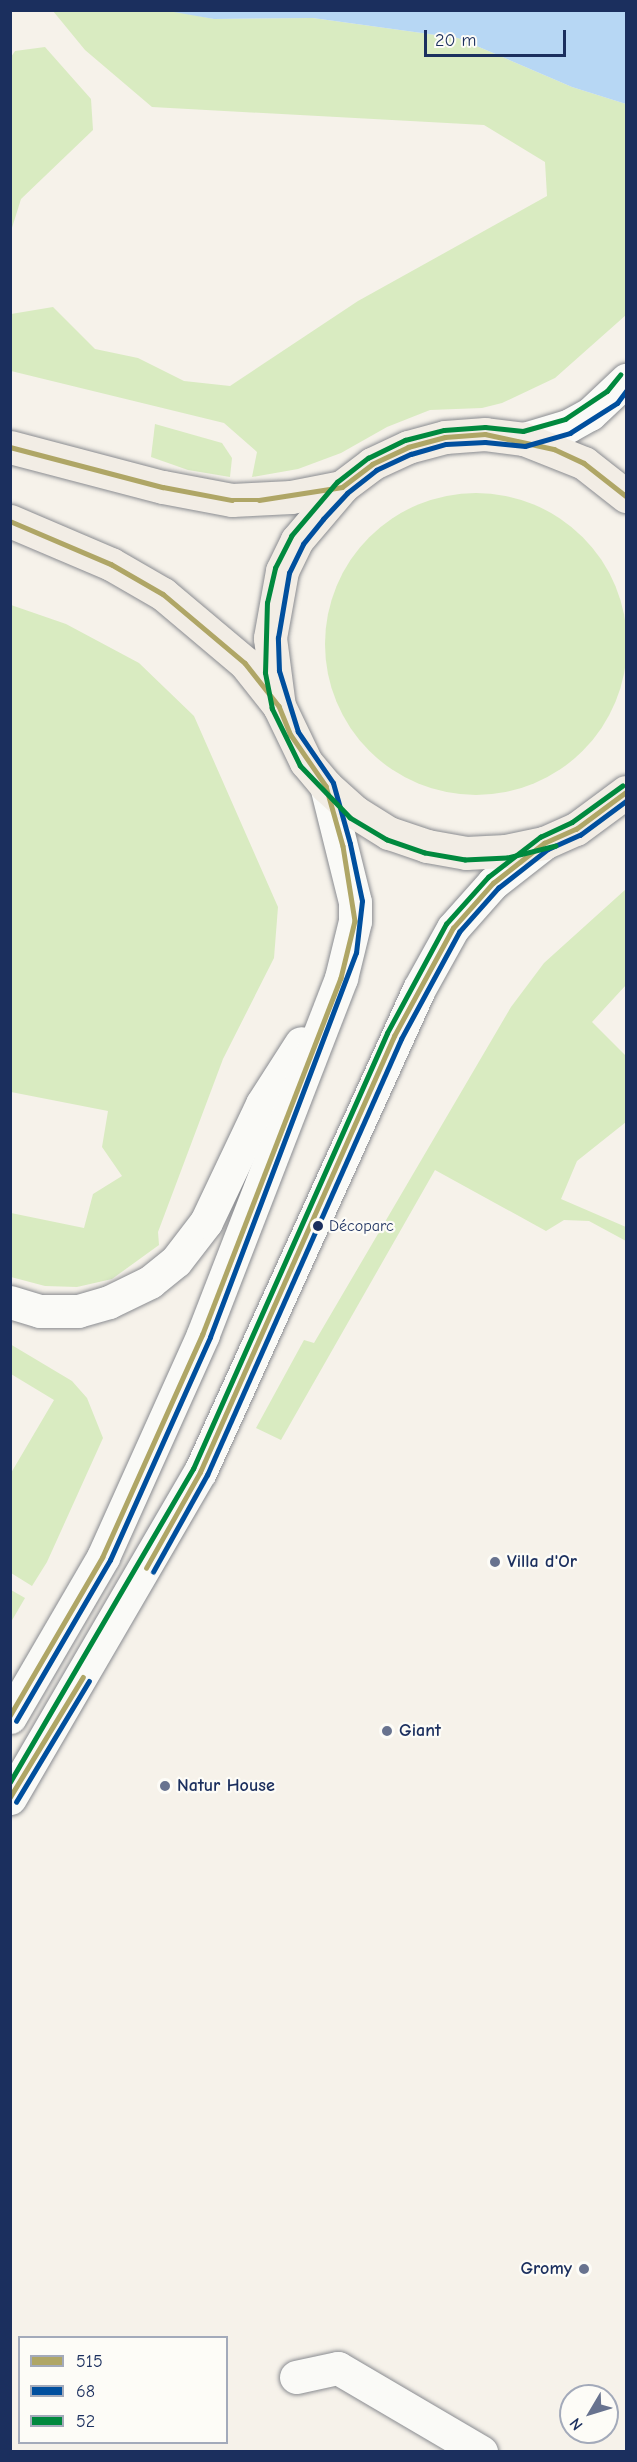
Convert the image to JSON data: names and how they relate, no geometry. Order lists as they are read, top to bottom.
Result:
{
  "places": [
    "Décoparc",
    "Villa d'Or",
    "Giant",
    "Natur House",
    "Gromy"
  ],
  "lines": ["transit line 52", "transit line 68", "transit line 515"],
  "legend": ["515", "68", "52"],
  "scale_bar": "20 m",
  "north": "bottom left"
}
